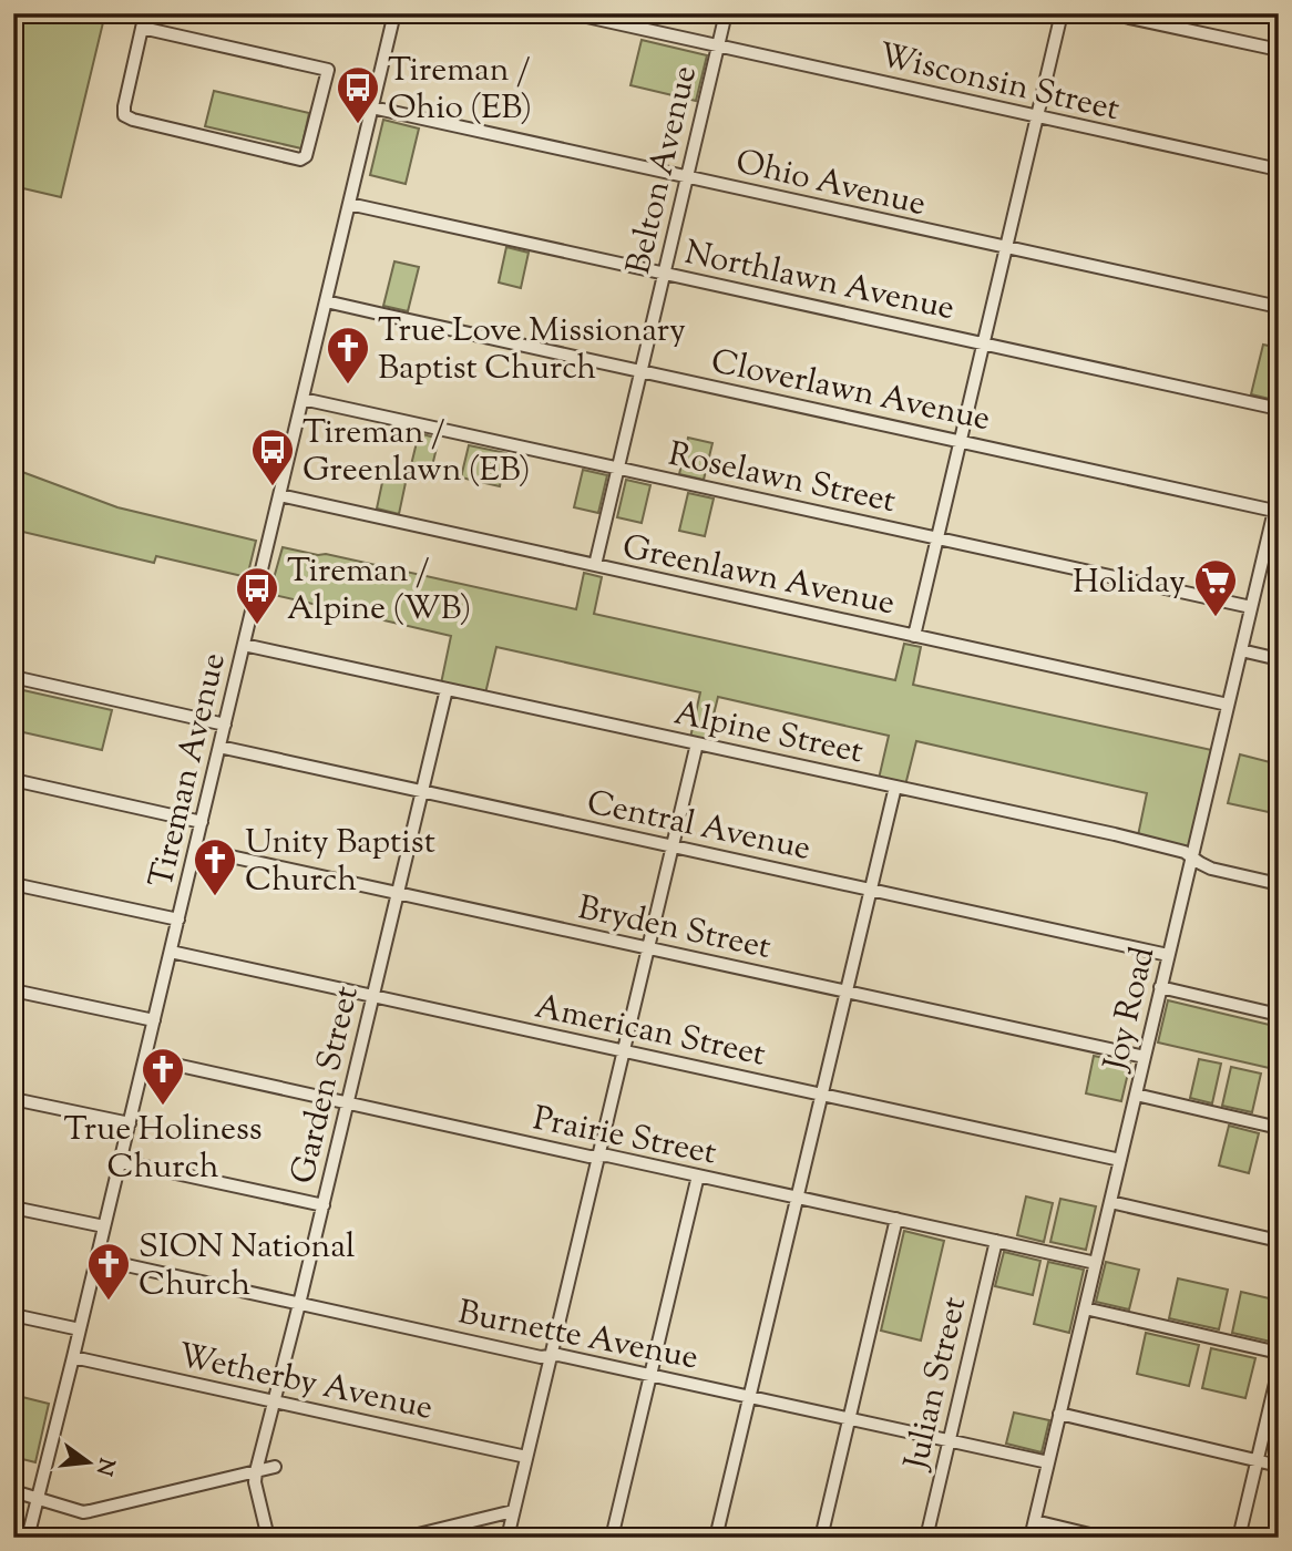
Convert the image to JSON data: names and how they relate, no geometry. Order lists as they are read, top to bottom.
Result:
{
  "streets": {
    "street": [
      "Wisconsin Street",
      "Belton Avenue",
      "Ohio Avenue",
      "Northlawn Avenue",
      "Cloverlawn Avenue",
      "Roselawn Street",
      "Greenlawn Avenue",
      "Alpine Street",
      "Tireman Avenue",
      "Central Avenue",
      "Bryden Street",
      "Joy Road",
      "American Street",
      "Garden Street",
      "Prairie Street",
      "Burnette Avenue",
      "Wetherby Avenue",
      "Julian Street"
    ]
  },
  "crossings": [
    ["Wisconsin Street", "Belton Avenue"],
    ["Belton Avenue", "Ohio Avenue"],
    ["Belton Avenue", "Northlawn Avenue"],
    ["Belton Avenue", "Cloverlawn Avenue"],
    ["Belton Avenue", "Roselawn Street"],
    ["Belton Avenue", "Greenlawn Avenue"],
    ["Ohio Avenue", "Tireman Avenue"],
    ["Northlawn Avenue", "Tireman Avenue"],
    ["Cloverlawn Avenue", "Tireman Avenue"],
    ["Cloverlawn Avenue", "Joy Road"],
    ["Roselawn Street", "Tireman Avenue"],
    ["Roselawn Street", "Joy Road"],
    ["Greenlawn Avenue", "Tireman Avenue"],
    ["Greenlawn Avenue", "Joy Road"],
    ["Alpine Street", "Tireman Avenue"],
    ["Alpine Street", "Joy Road"],
    ["Alpine Street", "Garden Street"],
    ["Tireman Avenue", "Central Avenue"],
    ["Tireman Avenue", "Bryden Street"],
    ["Tireman Avenue", "American Street"],
    ["Tireman Avenue", "Prairie Street"],
    ["Tireman Avenue", "Burnette Avenue"],
    ["Tireman Avenue", "Wetherby Avenue"],
    ["Central Avenue", "Joy Road"],
    ["Central Avenue", "Garden Street"],
    ["Bryden Street", "Joy Road"],
    ["Bryden Street", "Garden Street"],
    ["Joy Road", "American Street"],
    ["Joy Road", "Prairie Street"],
    ["Joy Road", "Burnette Avenue"],
    ["American Street", "Garden Street"],
    ["Garden Street", "Prairie Street"],
    ["Garden Street", "Burnette Avenue"],
    ["Garden Street", "Wetherby Avenue"],
    ["Prairie Street", "Julian Street"],
    ["Burnette Avenue", "Julian Street"]
  ],
  "places": {
    "bus stop": ["Tireman / Ohio (EB)", "Tireman / Greenlawn (EB)", "Tireman / Alpine (WB)"],
    "church": [
      "True Love Missionary Baptist Church",
      "Unity Baptist Church",
      "True Holiness Church",
      "SION National Church"
    ],
    "supermarket": ["Holiday"]
  },
  "north": "right"
}
